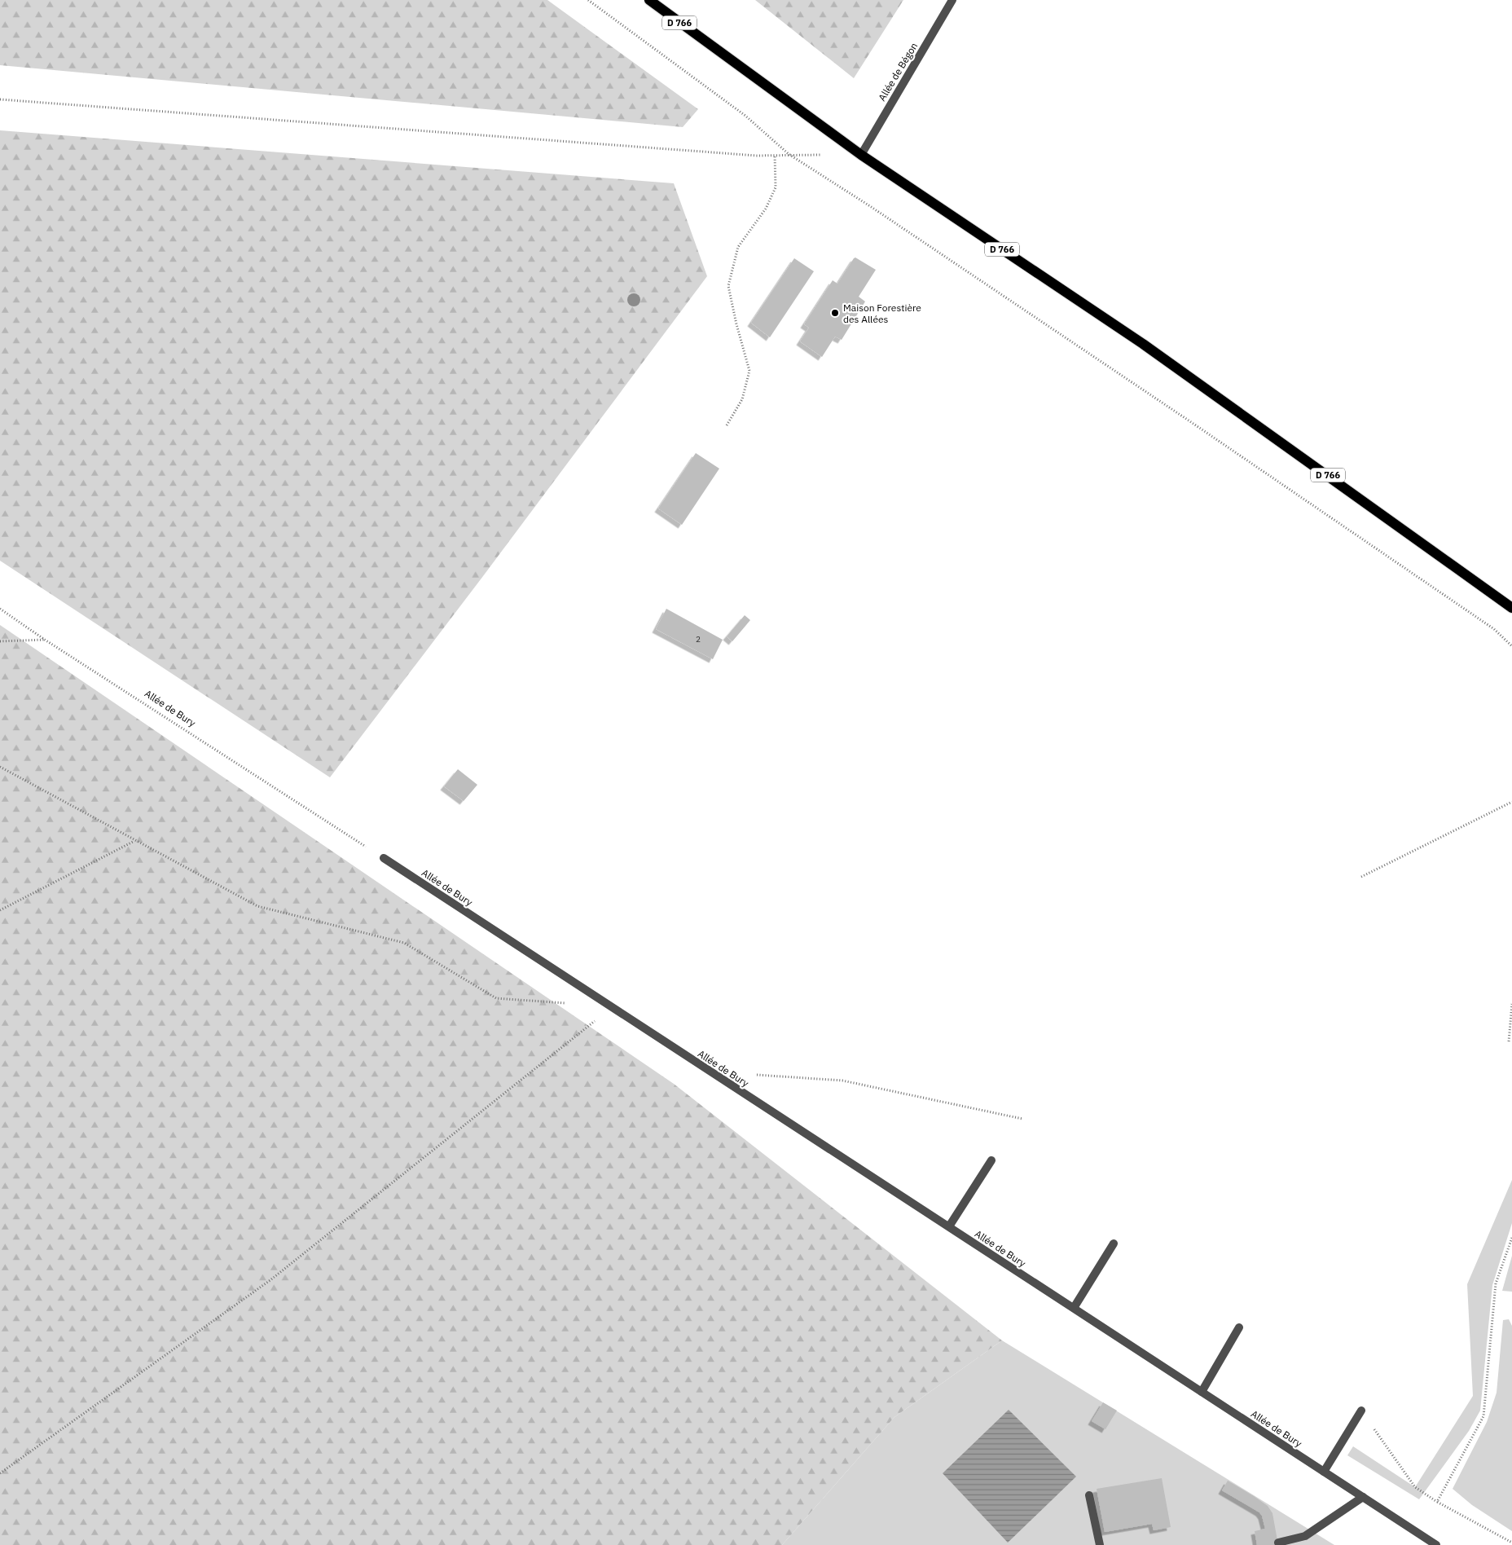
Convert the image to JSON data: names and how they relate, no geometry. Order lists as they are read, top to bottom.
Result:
{
  "streets": {
    "main road": ["D 766"],
    "street": ["Allée de Bégon", "Allée de Bury"]
  },
  "crossings": [
    ["D 766", "Allée de Bégon"]
  ],
  "places": ["Maison Forestière des Allées"],
  "house_numbers": ["2"]
}
